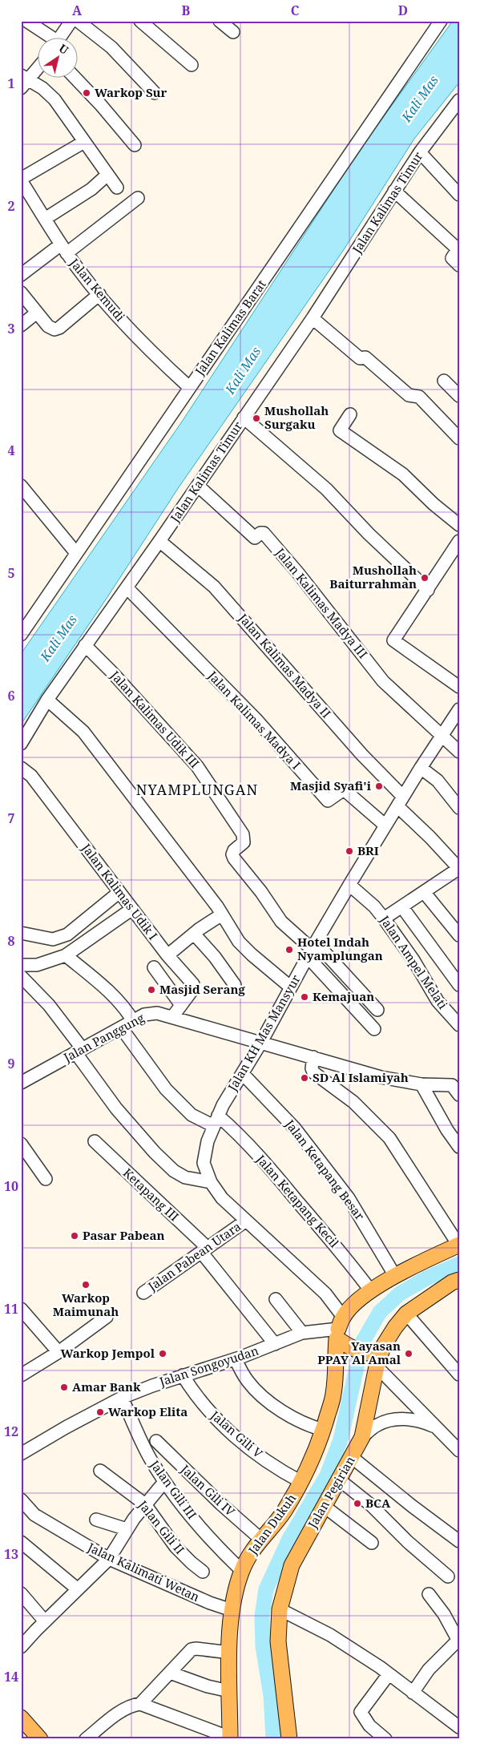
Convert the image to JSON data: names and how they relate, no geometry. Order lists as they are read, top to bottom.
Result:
{
  "streets": {
    "main road": ["Jalan Pegirian", "Jalan Dukuh"],
    "street": [
      "Jalan Kalimas Timur",
      "Jalan Kemudi",
      "Jalan Kalimas Barat",
      "Jalan Kalimas Madya III",
      "Jalan Kalimas Madya II",
      "Jalan Kalimas Udik III",
      "Jalan Kalimas Madya I",
      "Jalan Kalimas Udik I",
      "Jalan Ampel Melati",
      "Jalan KH Mas Mansyur",
      "Jalan Panggung",
      "Jalan Ketapang Besar",
      "Ketapang III",
      "Jalan Ketapang Kecil",
      "Jalan Pabean Utara",
      "Jalan Songoyudan",
      "Jalan Gili V",
      "Jalan Gili III",
      "Jalan Gili IV",
      "Jalan Gili II",
      "Jalan Kalimati Wetan"
    ]
  },
  "crossings": [
    ["Jalan Kalimas Timur", "Jalan Kalimas Madya III"],
    ["Jalan Kalimas Timur", "Jalan Kalimas Madya II"],
    ["Jalan Kalimas Timur", "Jalan Kalimas Udik III"],
    ["Jalan Kalimas Timur", "Jalan Kalimas Madya I"],
    ["Jalan Kemudi", "Jalan Kalimas Barat"],
    ["Jalan Kalimas Madya III", "Jalan KH Mas Mansyur"],
    ["Jalan Kalimas Madya II", "Jalan KH Mas Mansyur"],
    ["Jalan Kalimas Udik III", "Jalan KH Mas Mansyur"],
    ["Jalan Kalimas Madya I", "Jalan KH Mas Mansyur"],
    ["Jalan Kalimas Udik I", "Jalan Panggung"],
    ["Jalan Ampel Melati", "Jalan KH Mas Mansyur"],
    ["Jalan KH Mas Mansyur", "Jalan Panggung"],
    ["Jalan KH Mas Mansyur", "Jalan Ketapang Besar"],
    ["Jalan KH Mas Mansyur", "Jalan Ketapang Kecil"],
    ["Jalan KH Mas Mansyur", "Jalan Pabean Utara"],
    ["Jalan KH Mas Mansyur", "Jalan Songoyudan"],
    ["Jalan KH Mas Mansyur", "Jalan Dukuh"],
    ["Jalan Panggung", "Jalan Ketapang Kecil"],
    ["Ketapang III", "Jalan Pabean Utara"],
    ["Ketapang III", "Jalan Songoyudan"],
    ["Jalan Songoyudan", "Jalan Gili V"],
    ["Jalan Songoyudan", "Jalan Gili III"],
    ["Jalan Songoyudan", "Jalan Dukuh"],
    ["Jalan Gili V", "Jalan Dukuh"],
    ["Jalan Gili III", "Jalan Dukuh"],
    ["Jalan Gili IV", "Jalan Dukuh"],
    ["Jalan Dukuh", "Jalan Kalimati Wetan"]
  ],
  "districts": ["NYAMPLUNGAN"],
  "water": ["Kali Mas"],
  "places": [
    "Warkop Sur",
    "Mushollah Surgaku",
    "Mushollah Baiturrahman",
    "Masjid Syafi'i",
    "BRI",
    "Hotel Indah Nyamplungan",
    "Masjid Serang",
    "Kemajuan",
    "SD Al Islamiyah",
    "Pasar Pabean",
    "Warkop Maimunah",
    "Warkop Jempol",
    "Yayasan PPAY Al Amal",
    "Amar Bank",
    "Warkop Elita",
    "BCA"
  ],
  "north": "top right",
  "grid": {
    "columns": [
      "A",
      "B",
      "C",
      "D"
    ],
    "rows": [
      "1",
      "2",
      "3",
      "4",
      "5",
      "6",
      "7",
      "8",
      "9",
      "10",
      "11",
      "12",
      "13",
      "14"
    ]
  }
}
